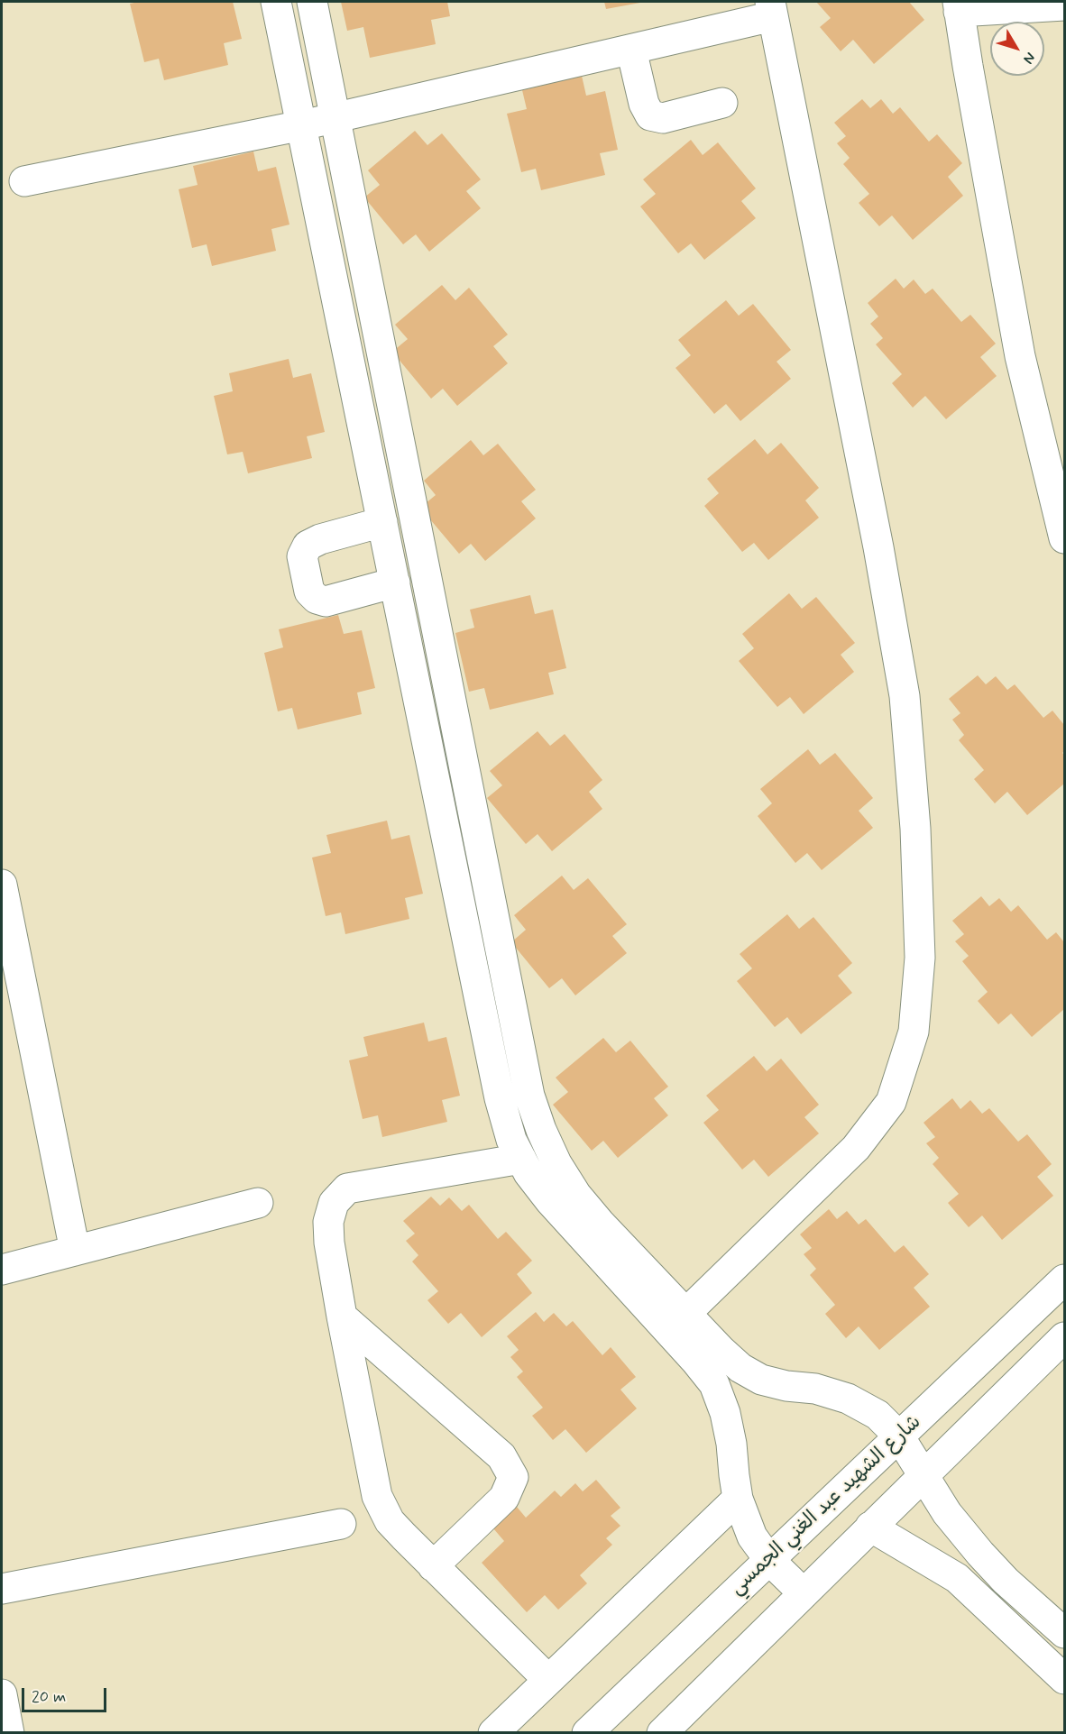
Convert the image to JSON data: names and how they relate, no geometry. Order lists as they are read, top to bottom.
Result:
{
  "streets": {
    "street": ["شارع الشهيد عبد الغني الجمسي"]
  },
  "scale_bar": "20 m",
  "north": "bottom right"
}
